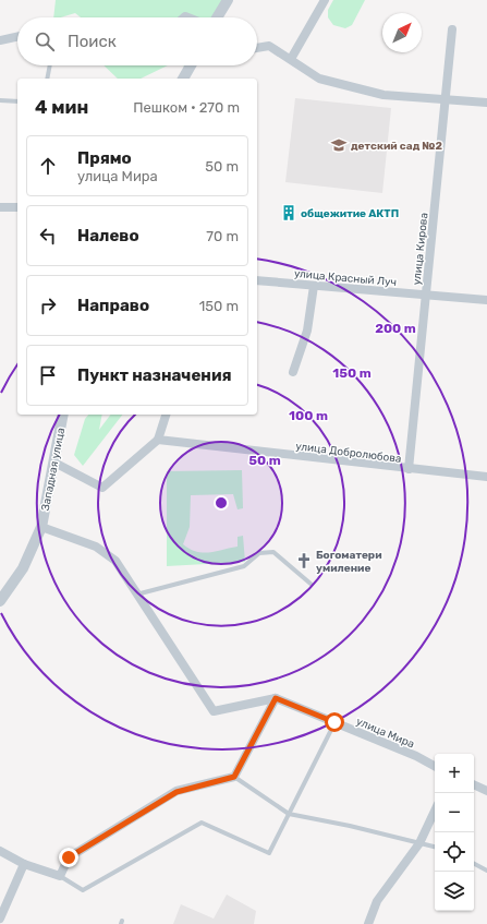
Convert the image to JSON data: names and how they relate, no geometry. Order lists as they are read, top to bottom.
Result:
{
  "streets": {
    "street": [
      "улица Кирова",
      "улица Красный Луч",
      "улица Добролюбова",
      "Западная улица",
      "улица Мира"
    ]
  },
  "crossings": [
    ["улица Кирова", "улица Красный Луч"],
    ["улица Кирова", "улица Добролюбова"]
  ],
  "places": {
    "school or university": ["детский сад №2"],
    "building": ["общежитие АКТП"],
    "church": ["Богоматери умиление"]
  },
  "north": "top right",
  "page": {
    "search": "Поиск",
    "heading": ["4 мин", "Пешком · 270 m"],
    "list": [
      ["Прямо", "улица Мира", "50 m"],
      ["Налево", "70 m"],
      ["Направо", "150 m"],
      "Пункт назначения"
    ],
    "map_buttons": ["+", "−"]
  },
  "rings": [
    "200 m",
    "150 m",
    "100 m",
    "50 m"
  ]
}
